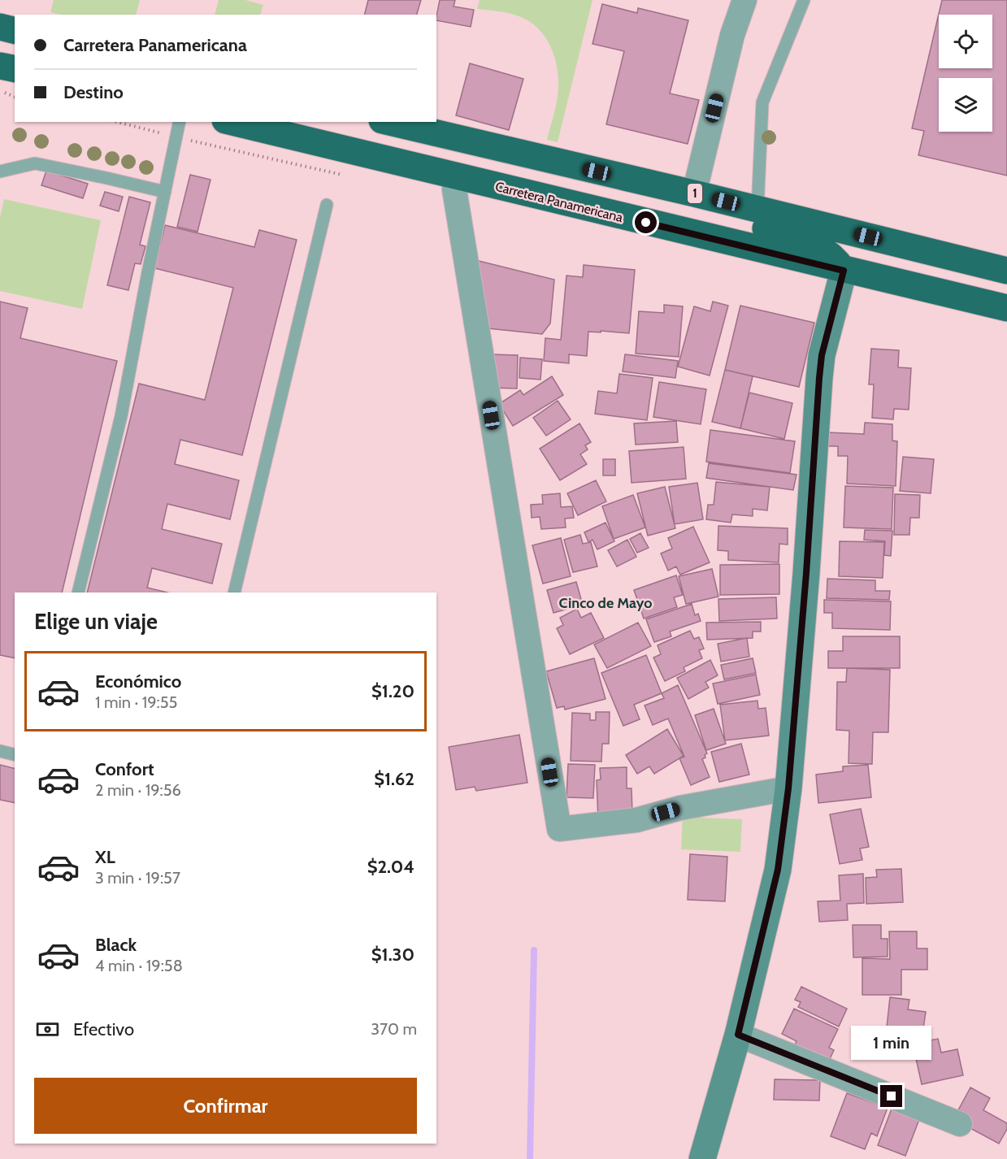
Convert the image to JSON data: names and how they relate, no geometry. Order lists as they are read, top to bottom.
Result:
{
  "streets": {
    "highway": ["1", "Carretera Panamericana"]
  },
  "districts": ["Cinco de Mayo"],
  "page": {
    "banner": ["Carretera Panamericana", "Destino"],
    "heading": "Elige un viaje",
    "list": [
      {
        "name": "Económico",
        "note": "1 min · 19:55",
        "value": "$1.20"
      },
      {
        "name": "Confort",
        "note": "2 min · 19:56",
        "value": "$1.62"
      },
      {
        "name": "XL",
        "note": "3 min · 19:57",
        "value": "$2.04"
      },
      {
        "name": "Black",
        "note": "4 min · 19:58",
        "value": "$1.30"
      }
    ],
    "pay": ["Efectivo", "370 m"],
    "bubble": "1 min",
    "buttons": "Confirmar"
  }
}
